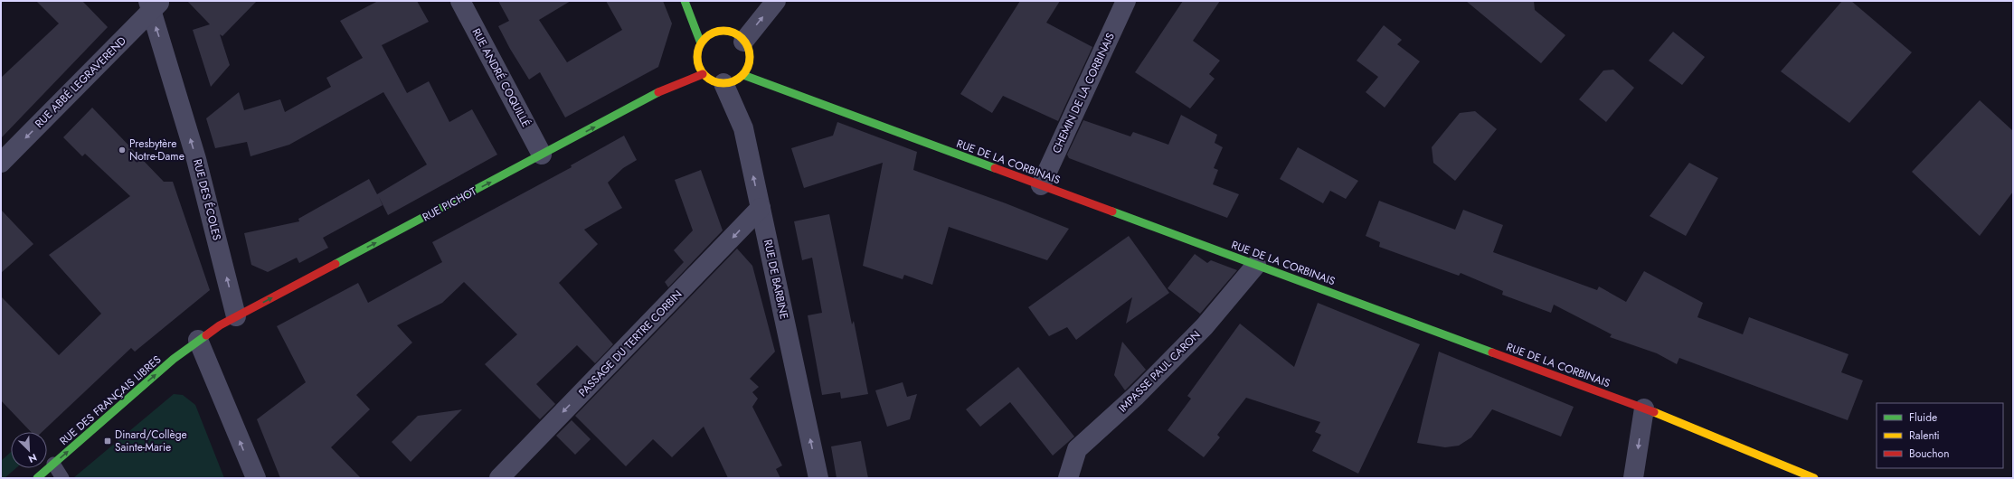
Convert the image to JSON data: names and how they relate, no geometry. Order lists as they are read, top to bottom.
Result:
{
  "streets": {
    "street": [
      "RUE ANDRÉ COQUILLÉ",
      "RUE ABBÉ LEGRAVEREND",
      "CHEMIN DE LA CORBINAIS",
      "RUE DE LA CORBINAIS",
      "RUE DES ÉCOLES",
      "RUE PICHOT",
      "RUE DE BARBINE",
      "PASSAGE DU TERTRE CORBIN",
      "IMPASSE PAUL CARON",
      "RUE DES FRANÇAIS LIBRES"
    ]
  },
  "crossings": [
    ["RUE ANDRÉ COQUILLÉ", "RUE PICHOT"],
    ["RUE ABBÉ LEGRAVEREND", "RUE DES ÉCOLES"],
    ["CHEMIN DE LA CORBINAIS", "RUE DE LA CORBINAIS"],
    ["RUE DE LA CORBINAIS", "RUE PICHOT"],
    ["RUE DE LA CORBINAIS", "RUE DE BARBINE"],
    ["RUE DE LA CORBINAIS", "IMPASSE PAUL CARON"],
    ["RUE DES ÉCOLES", "RUE PICHOT"],
    ["RUE PICHOT", "RUE DE BARBINE"],
    ["RUE PICHOT", "RUE DES FRANÇAIS LIBRES"],
    ["RUE DE BARBINE", "PASSAGE DU TERTRE CORBIN"]
  ],
  "one_way": [
    "RUE ABBÉ LEGRAVEREND",
    "RUE DES ÉCOLES",
    "RUE PICHOT",
    "RUE DE BARBINE",
    "PASSAGE DU TERTRE CORBIN",
    "RUE DES FRANÇAIS LIBRES"
  ],
  "places": {
    "other": ["Presbytère Notre-Dame"],
    "transit": ["Dinard/Collège Sainte-Marie"]
  },
  "legend": ["Fluide", "Ralenti", "Bouchon"],
  "north": "bottom right"
}
